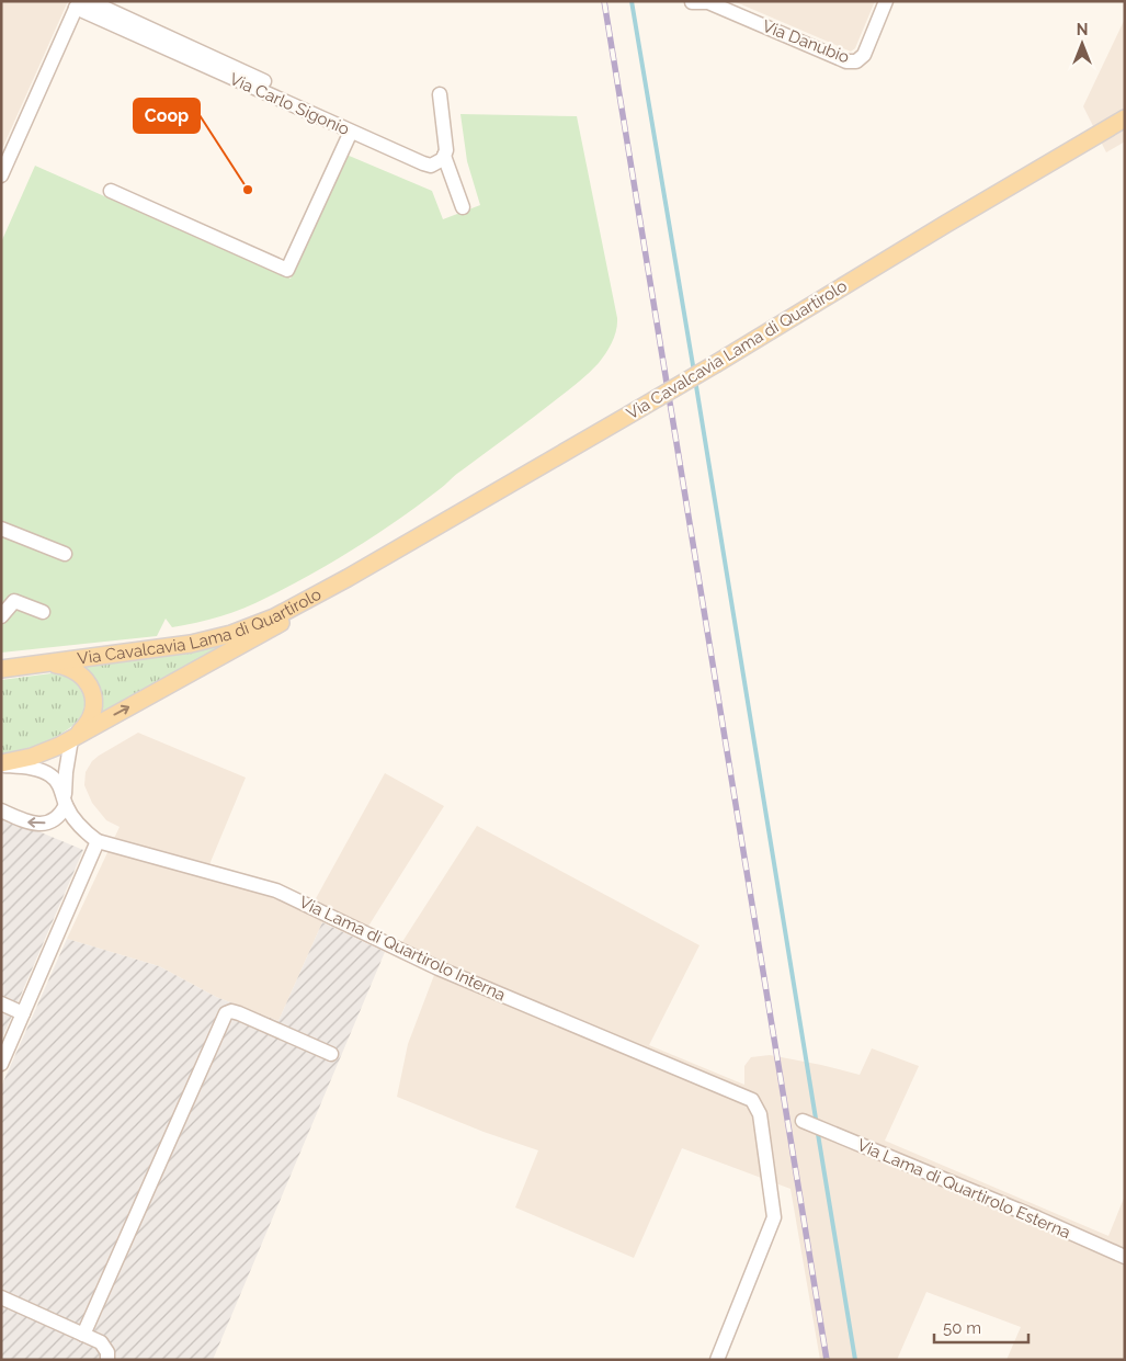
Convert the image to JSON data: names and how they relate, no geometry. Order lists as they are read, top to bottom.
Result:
{
  "streets": {
    "main road": ["Via Cavalcavia Lama di Quartirolo"],
    "street": [
      "Via Danubio",
      "Via Carlo Sigonio",
      "Via Lama di Quartirolo Interna",
      "Via Lama di Quartirolo Esterna"
    ]
  },
  "crossings": [
    ["Via Cavalcavia Lama di Quartirolo", "Via Lama di Quartirolo Interna"]
  ],
  "places": ["Coop"],
  "scale_bar": "50 m",
  "north": "top"
}
